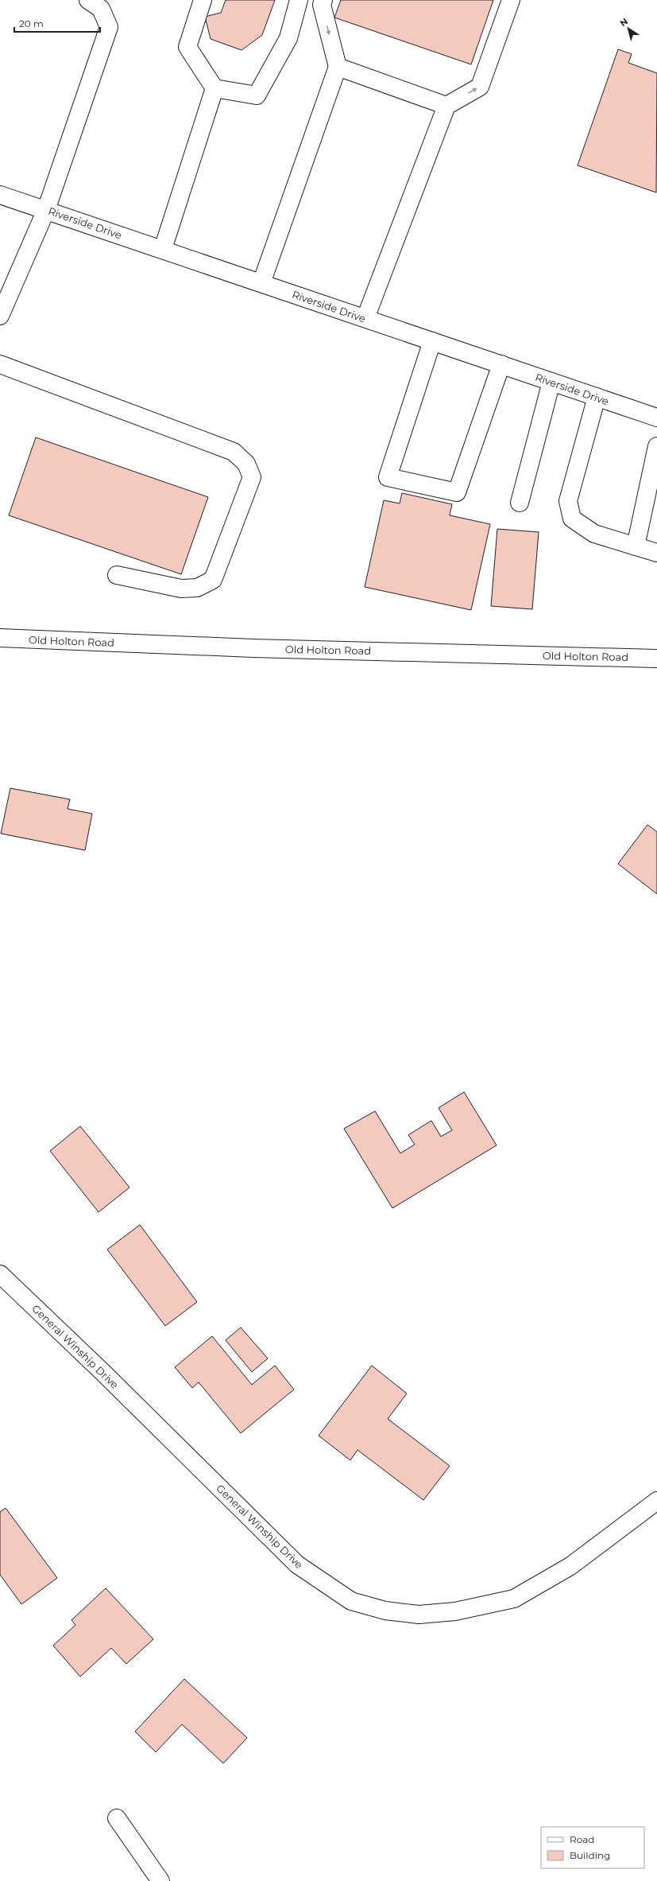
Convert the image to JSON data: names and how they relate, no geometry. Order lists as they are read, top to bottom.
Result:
{
  "streets": {
    "street": ["Riverside Drive", "Old Holton Road", "General Winship Drive"]
  },
  "legend": ["Road", "Building"],
  "scale_bar": "20 m",
  "north": "top left"
}
